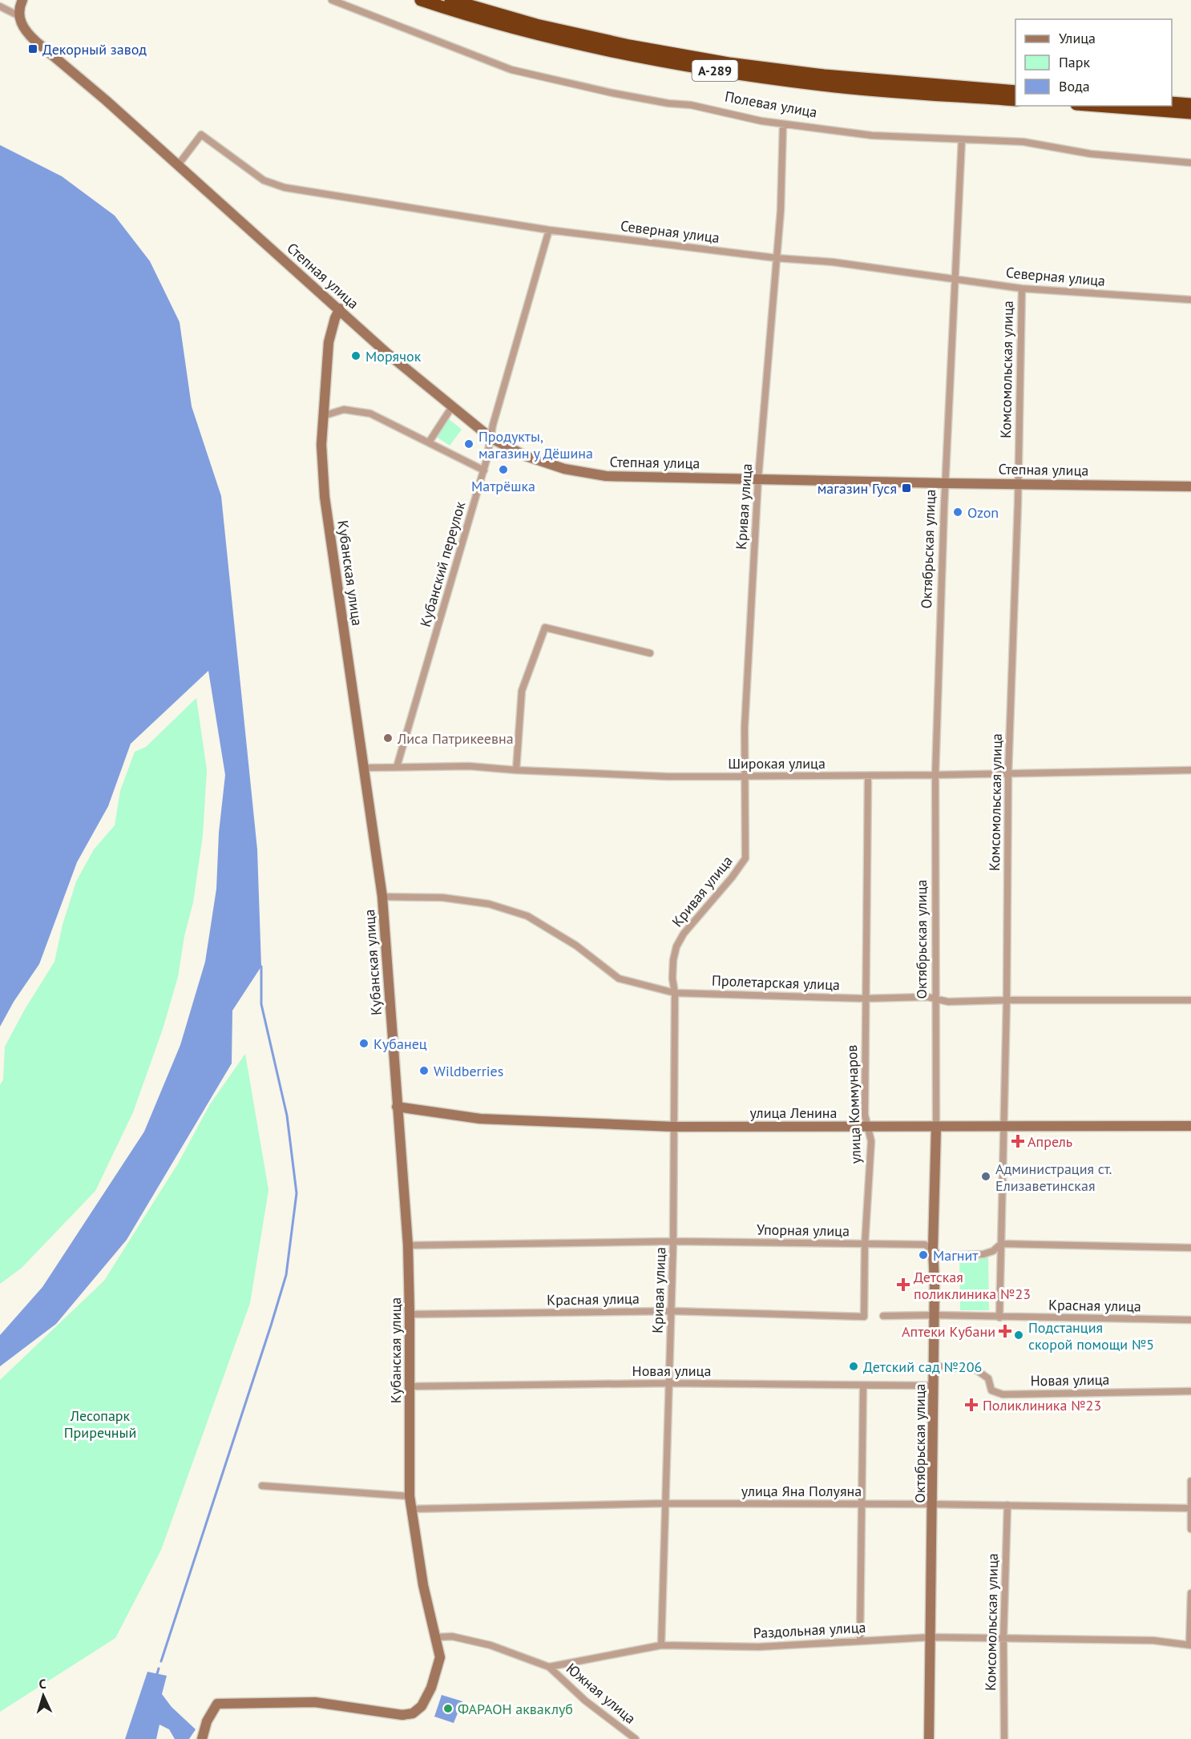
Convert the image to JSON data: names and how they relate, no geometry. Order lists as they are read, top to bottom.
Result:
{
  "streets": {
    "highway": ["А-289", "Полевая улица"],
    "street": [
      "Северная улица",
      "Степная улица",
      "Комсомольская улица",
      "Кривая улица",
      "Октябрьская улица",
      "Кубанский переулок",
      "Кубанская улица",
      "Широкая улица",
      "Пролетарская улица",
      "улица Коммунаров",
      "улица Ленина",
      "Упорная улица",
      "Красная улица",
      "Новая улица",
      "улица Яна Полуяна",
      "Раздольная улица",
      "Южная улица"
    ]
  },
  "crossings": [
    ["Полевая улица", "Кривая улица"],
    ["Полевая улица", "Октябрьская улица"],
    ["Северная улица", "Степная улица"],
    ["Северная улица", "Комсомольская улица"],
    ["Северная улица", "Кривая улица"],
    ["Северная улица", "Октябрьская улица"],
    ["Северная улица", "Кубанский переулок"],
    ["Степная улица", "Комсомольская улица"],
    ["Степная улица", "Кривая улица"],
    ["Степная улица", "Октябрьская улица"],
    ["Степная улица", "Кубанский переулок"],
    ["Степная улица", "Кубанская улица"],
    ["Комсомольская улица", "Широкая улица"],
    ["Комсомольская улица", "Пролетарская улица"],
    ["Комсомольская улица", "улица Ленина"],
    ["Комсомольская улица", "Упорная улица"],
    ["Комсомольская улица", "Красная улица"],
    ["Комсомольская улица", "улица Яна Полуяна"],
    ["Комсомольская улица", "Раздольная улица"],
    ["Кривая улица", "Широкая улица"],
    ["Кривая улица", "Пролетарская улица"],
    ["Кривая улица", "улица Ленина"],
    ["Кривая улица", "Упорная улица"],
    ["Кривая улица", "Красная улица"],
    ["Кривая улица", "Новая улица"],
    ["Кривая улица", "улица Яна Полуяна"],
    ["Кривая улица", "Раздольная улица"],
    ["Октябрьская улица", "Широкая улица"],
    ["Октябрьская улица", "Пролетарская улица"],
    ["Октябрьская улица", "улица Ленина"],
    ["Октябрьская улица", "Упорная улица"],
    ["Октябрьская улица", "Красная улица"],
    ["Октябрьская улица", "Новая улица"],
    ["Октябрьская улица", "улица Яна Полуяна"],
    ["Октябрьская улица", "Раздольная улица"],
    ["Кубанский переулок", "Широкая улица"],
    ["Кубанская улица", "Широкая улица"],
    ["Кубанская улица", "Пролетарская улица"],
    ["Кубанская улица", "улица Ленина"],
    ["Кубанская улица", "Упорная улица"],
    ["Кубанская улица", "Красная улица"],
    ["Кубанская улица", "Новая улица"],
    ["Кубанская улица", "улица Яна Полуяна"],
    ["Широкая улица", "улица Коммунаров"],
    ["Пролетарская улица", "улица Коммунаров"],
    ["улица Коммунаров", "улица Ленина"],
    ["улица Коммунаров", "Упорная улица"],
    ["улица Коммунаров", "Красная улица"],
    ["Раздольная улица", "Южная улица"]
  ],
  "parks": ["Лесопарк Приречный"],
  "places": {
    "transit": ["Декорный завод", "магазин Гуся"],
    "other": [
      "Морячок",
      "Продукты, магазин у Дёшина",
      "Матрёшка",
      "Ozon",
      "Лиса Патрикеевна",
      "Кубанец",
      "Wildberries",
      "Администрация ст. Елизаветинская",
      "Магнит",
      "Подстанция скорой помощи №5",
      "Детский сад №206",
      "ФАРАОН акваклуб"
    ],
    "health": [
      "Апрель",
      "Детская поликлиника №23",
      "Аптеки Кубани",
      "Поликлиника №23"
    ]
  },
  "legend": ["Улица", "Парк", "Вода"],
  "north": "top"
}
